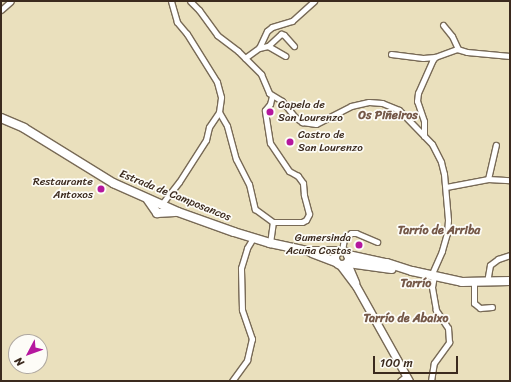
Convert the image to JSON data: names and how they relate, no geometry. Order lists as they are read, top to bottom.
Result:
{
  "streets": {
    "main road": ["Estrada de Camposancos"]
  },
  "districts": [
    "Os Piñeiros",
    "Tarrío de Arriba",
    "Tarrío",
    "Tarrío de Abaixo"
  ],
  "places": [
    "Capela de San Lourenzo",
    "Castro de San Lourenzo",
    "Restaurante Antoxos",
    "Gumersinda Acuña Costas"
  ],
  "scale_bar": "100 m",
  "north": "bottom left"
}
